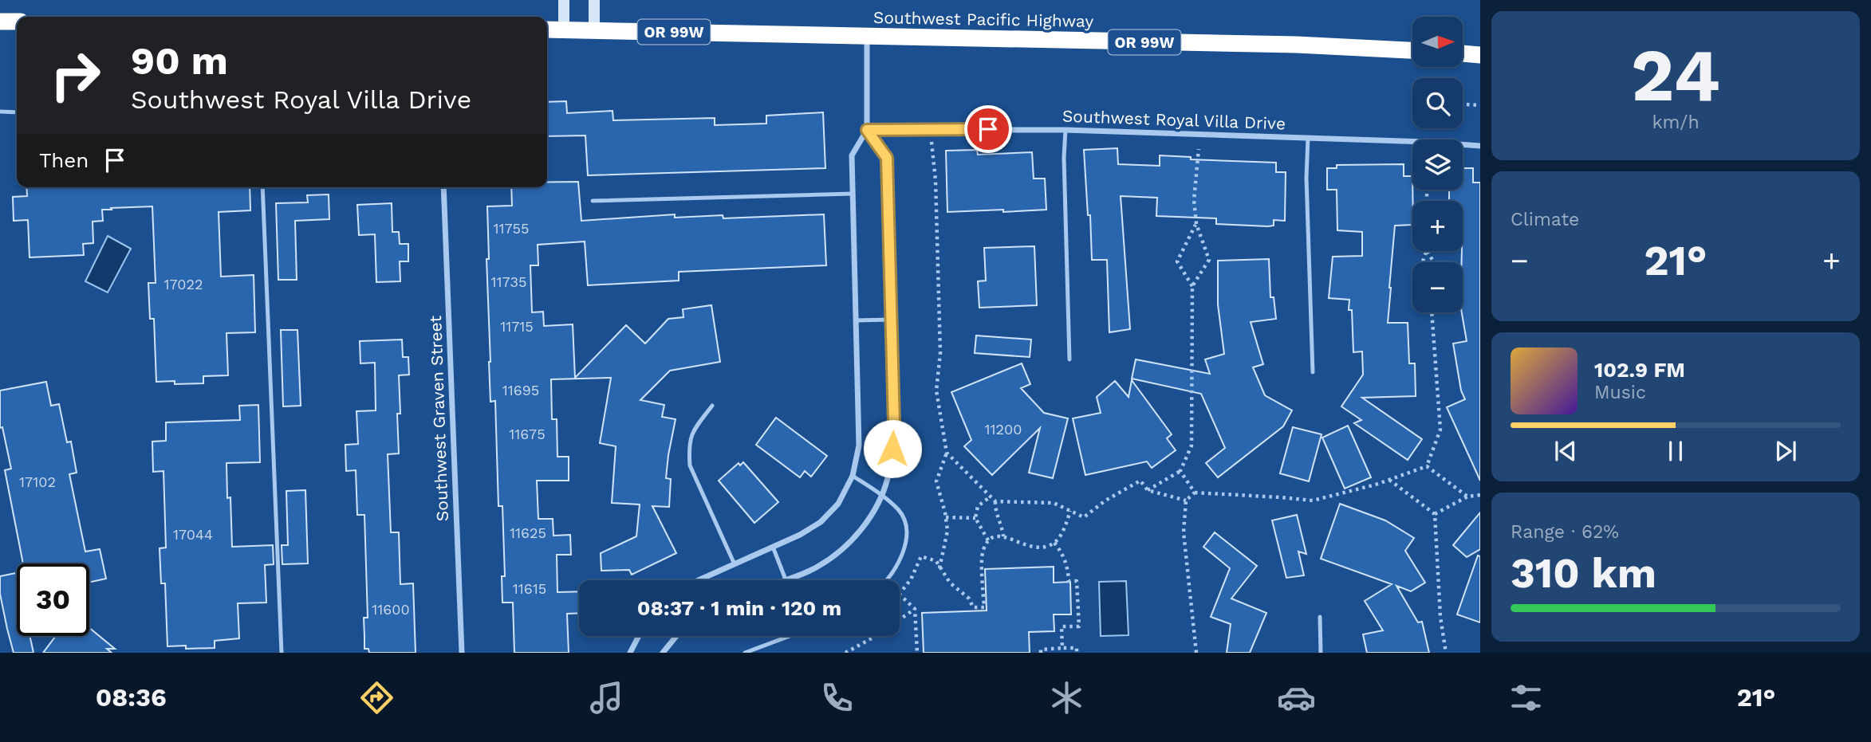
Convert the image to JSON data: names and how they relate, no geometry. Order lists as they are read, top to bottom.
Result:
{
  "streets": {
    "highway": ["Southwest Pacific Highway", "OR 99W"],
    "street": ["Southwest Royal Villa Drive", "Southwest Graven Street"]
  },
  "house_numbers": [
    "11755",
    "11735",
    "17022",
    "11715",
    "11695",
    "11200",
    "11675",
    "17102",
    "11625",
    "17044",
    "11615",
    "11600"
  ],
  "north": "right",
  "page": {
    "tile": [
      ["24", "km/h"],
      "Climate",
      ["Range · 62%", "310 km"]
    ],
    "map_buttons": ["+", "−"],
    "turn": ["90 m", "Southwest Royal Villa Drive"],
    "then": "Then",
    "heat": ["−", "21°", "+"],
    "song": ["102.9 FM", "Music"],
    "limit": "30",
    "trip": "08:37 · 1 min · 120 m",
    "tabs": ["08:36", "21°"]
  }
}
